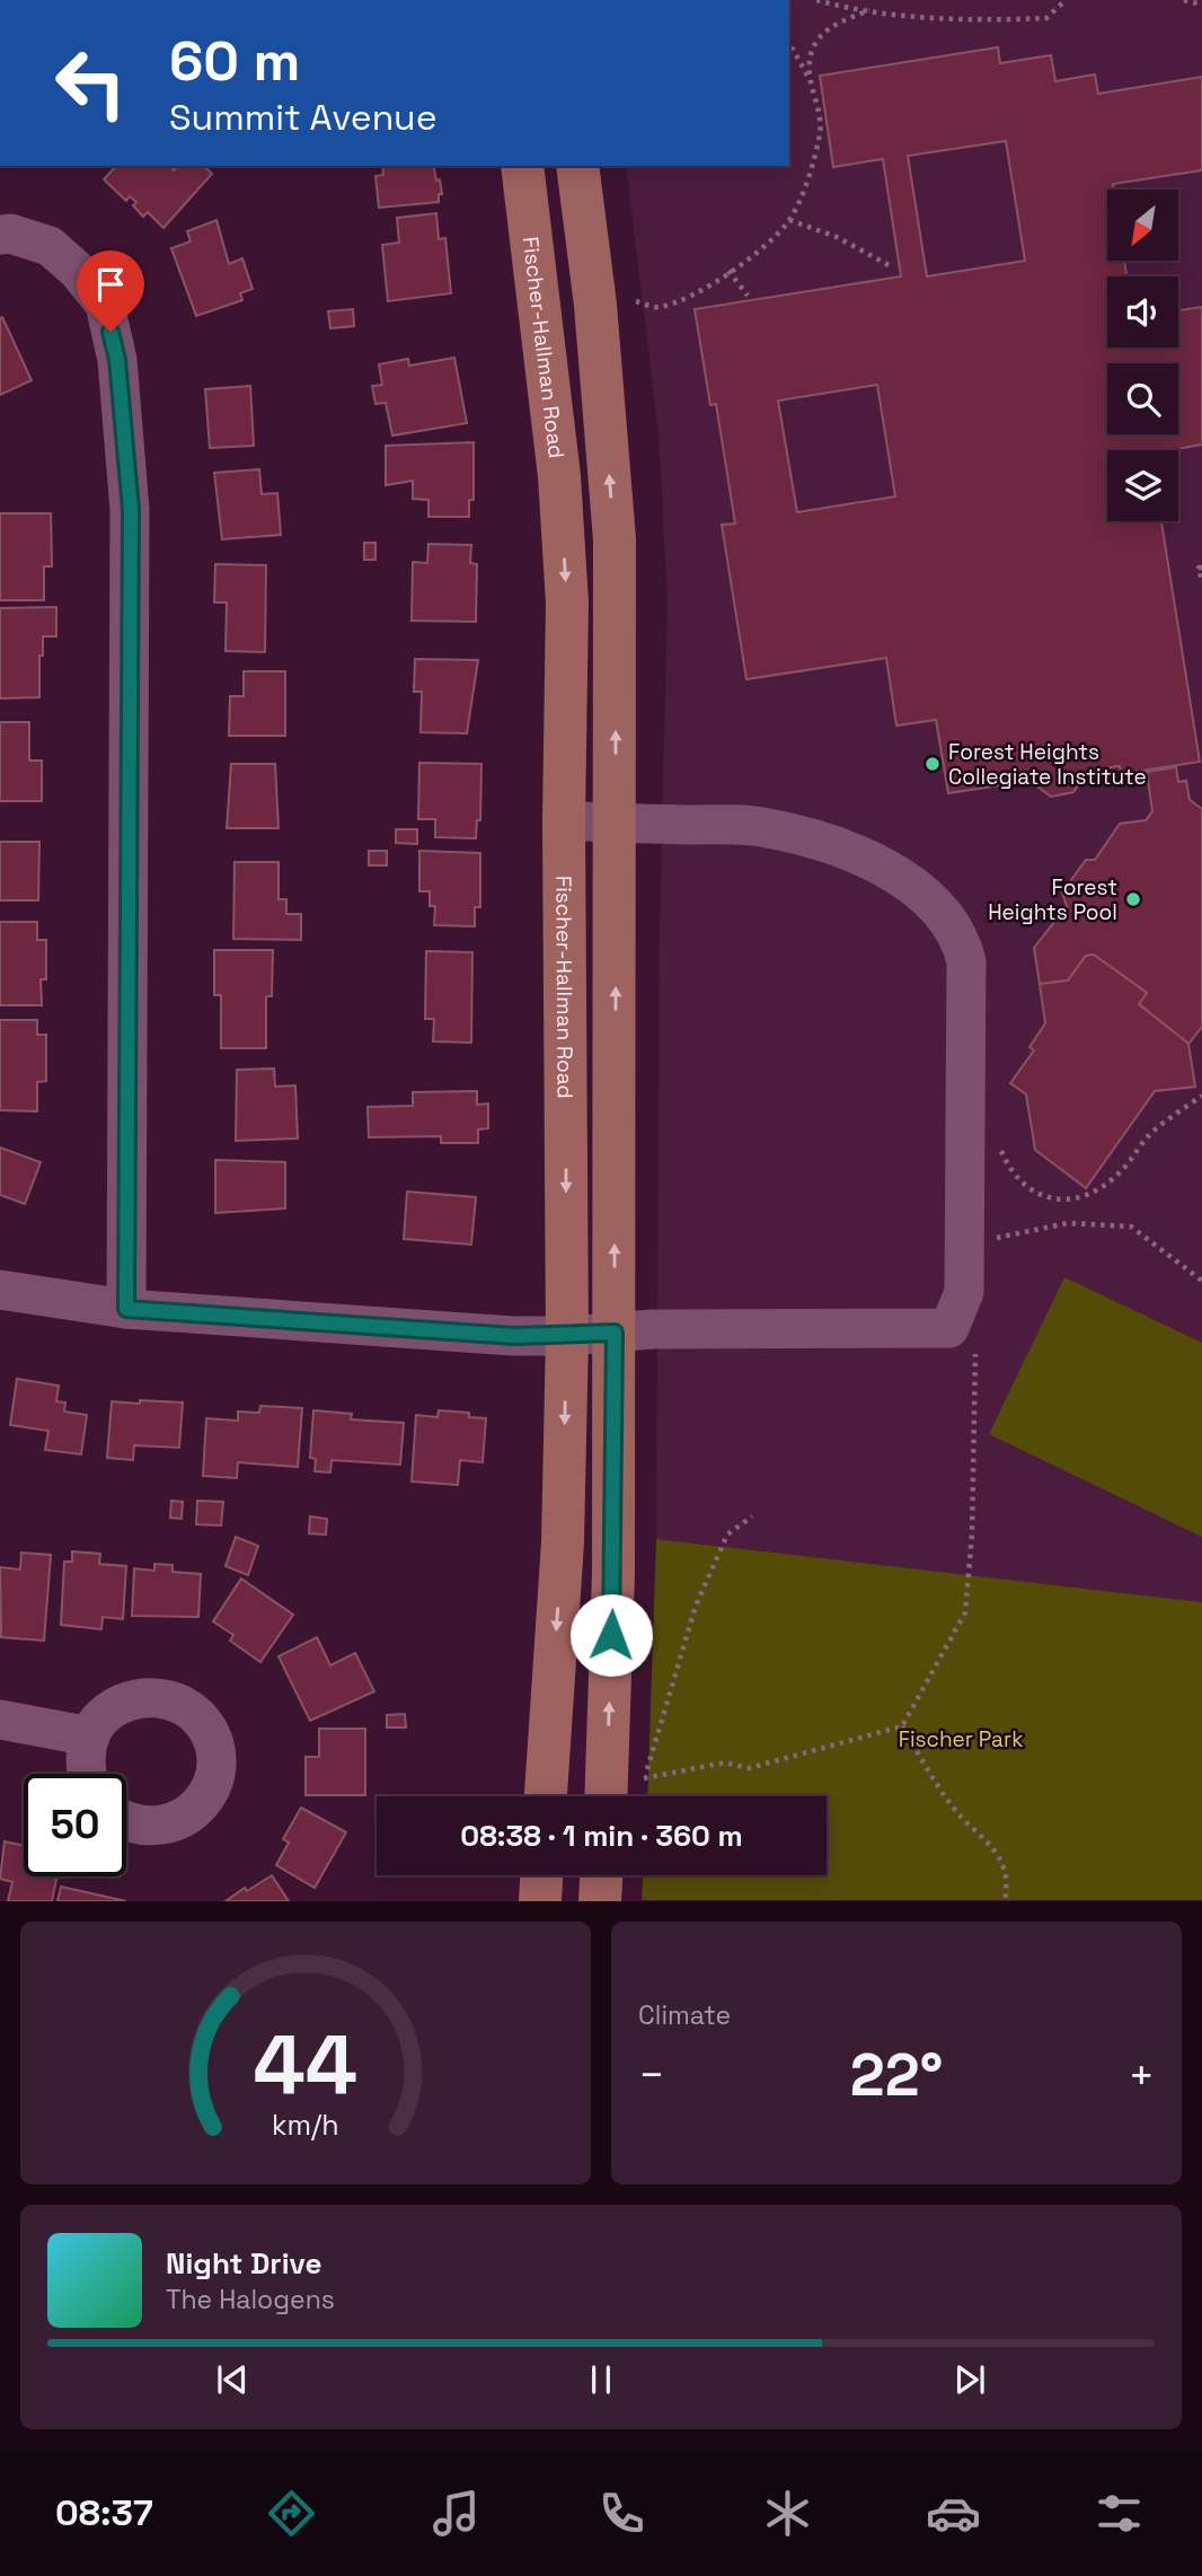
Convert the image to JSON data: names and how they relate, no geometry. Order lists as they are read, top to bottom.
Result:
{
  "streets": {
    "main road": ["Fischer-Hallman Road"]
  },
  "parks": ["Fischer Park"],
  "places": ["Forest Heights Collegiate Institute", "Forest Heights Pool"],
  "north": "bottom left",
  "page": {
    "turn": ["60 m", "Summit Avenue"],
    "limit": "50",
    "trip": "08:38 · 1 min · 360 m",
    "tile": "Climate",
    "heat": ["−", "22°", "+"],
    "song": ["Night Drive", "The Halogens"],
    "tabs": "08:37",
    "gauge": ["44", "km/h"]
  }
}
